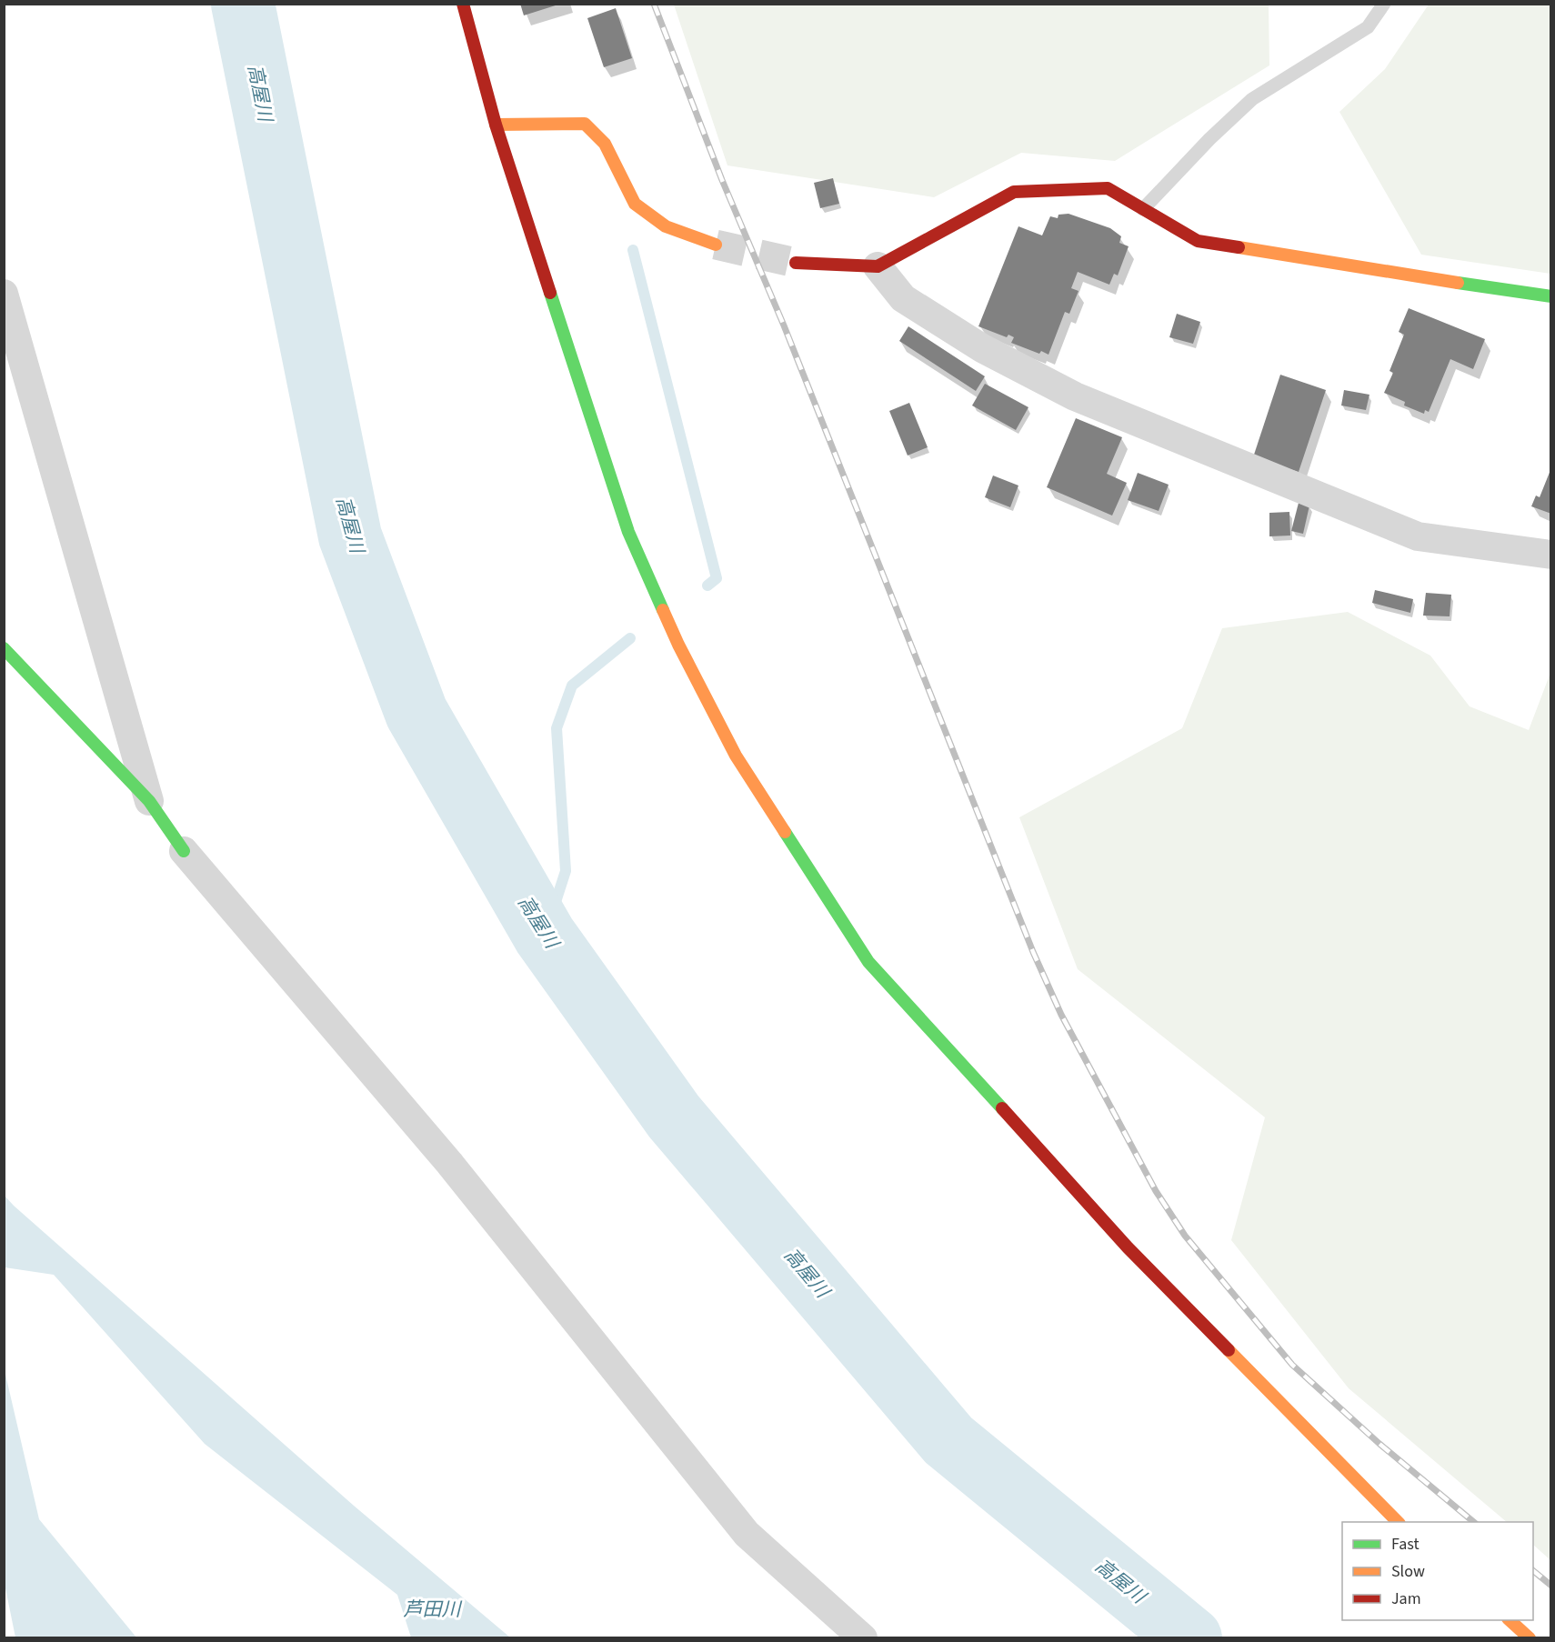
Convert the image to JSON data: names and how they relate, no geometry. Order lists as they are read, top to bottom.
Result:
{
  "water": ["高屋川", "芦田川"],
  "legend": ["Fast", "Slow", "Jam"]
}
